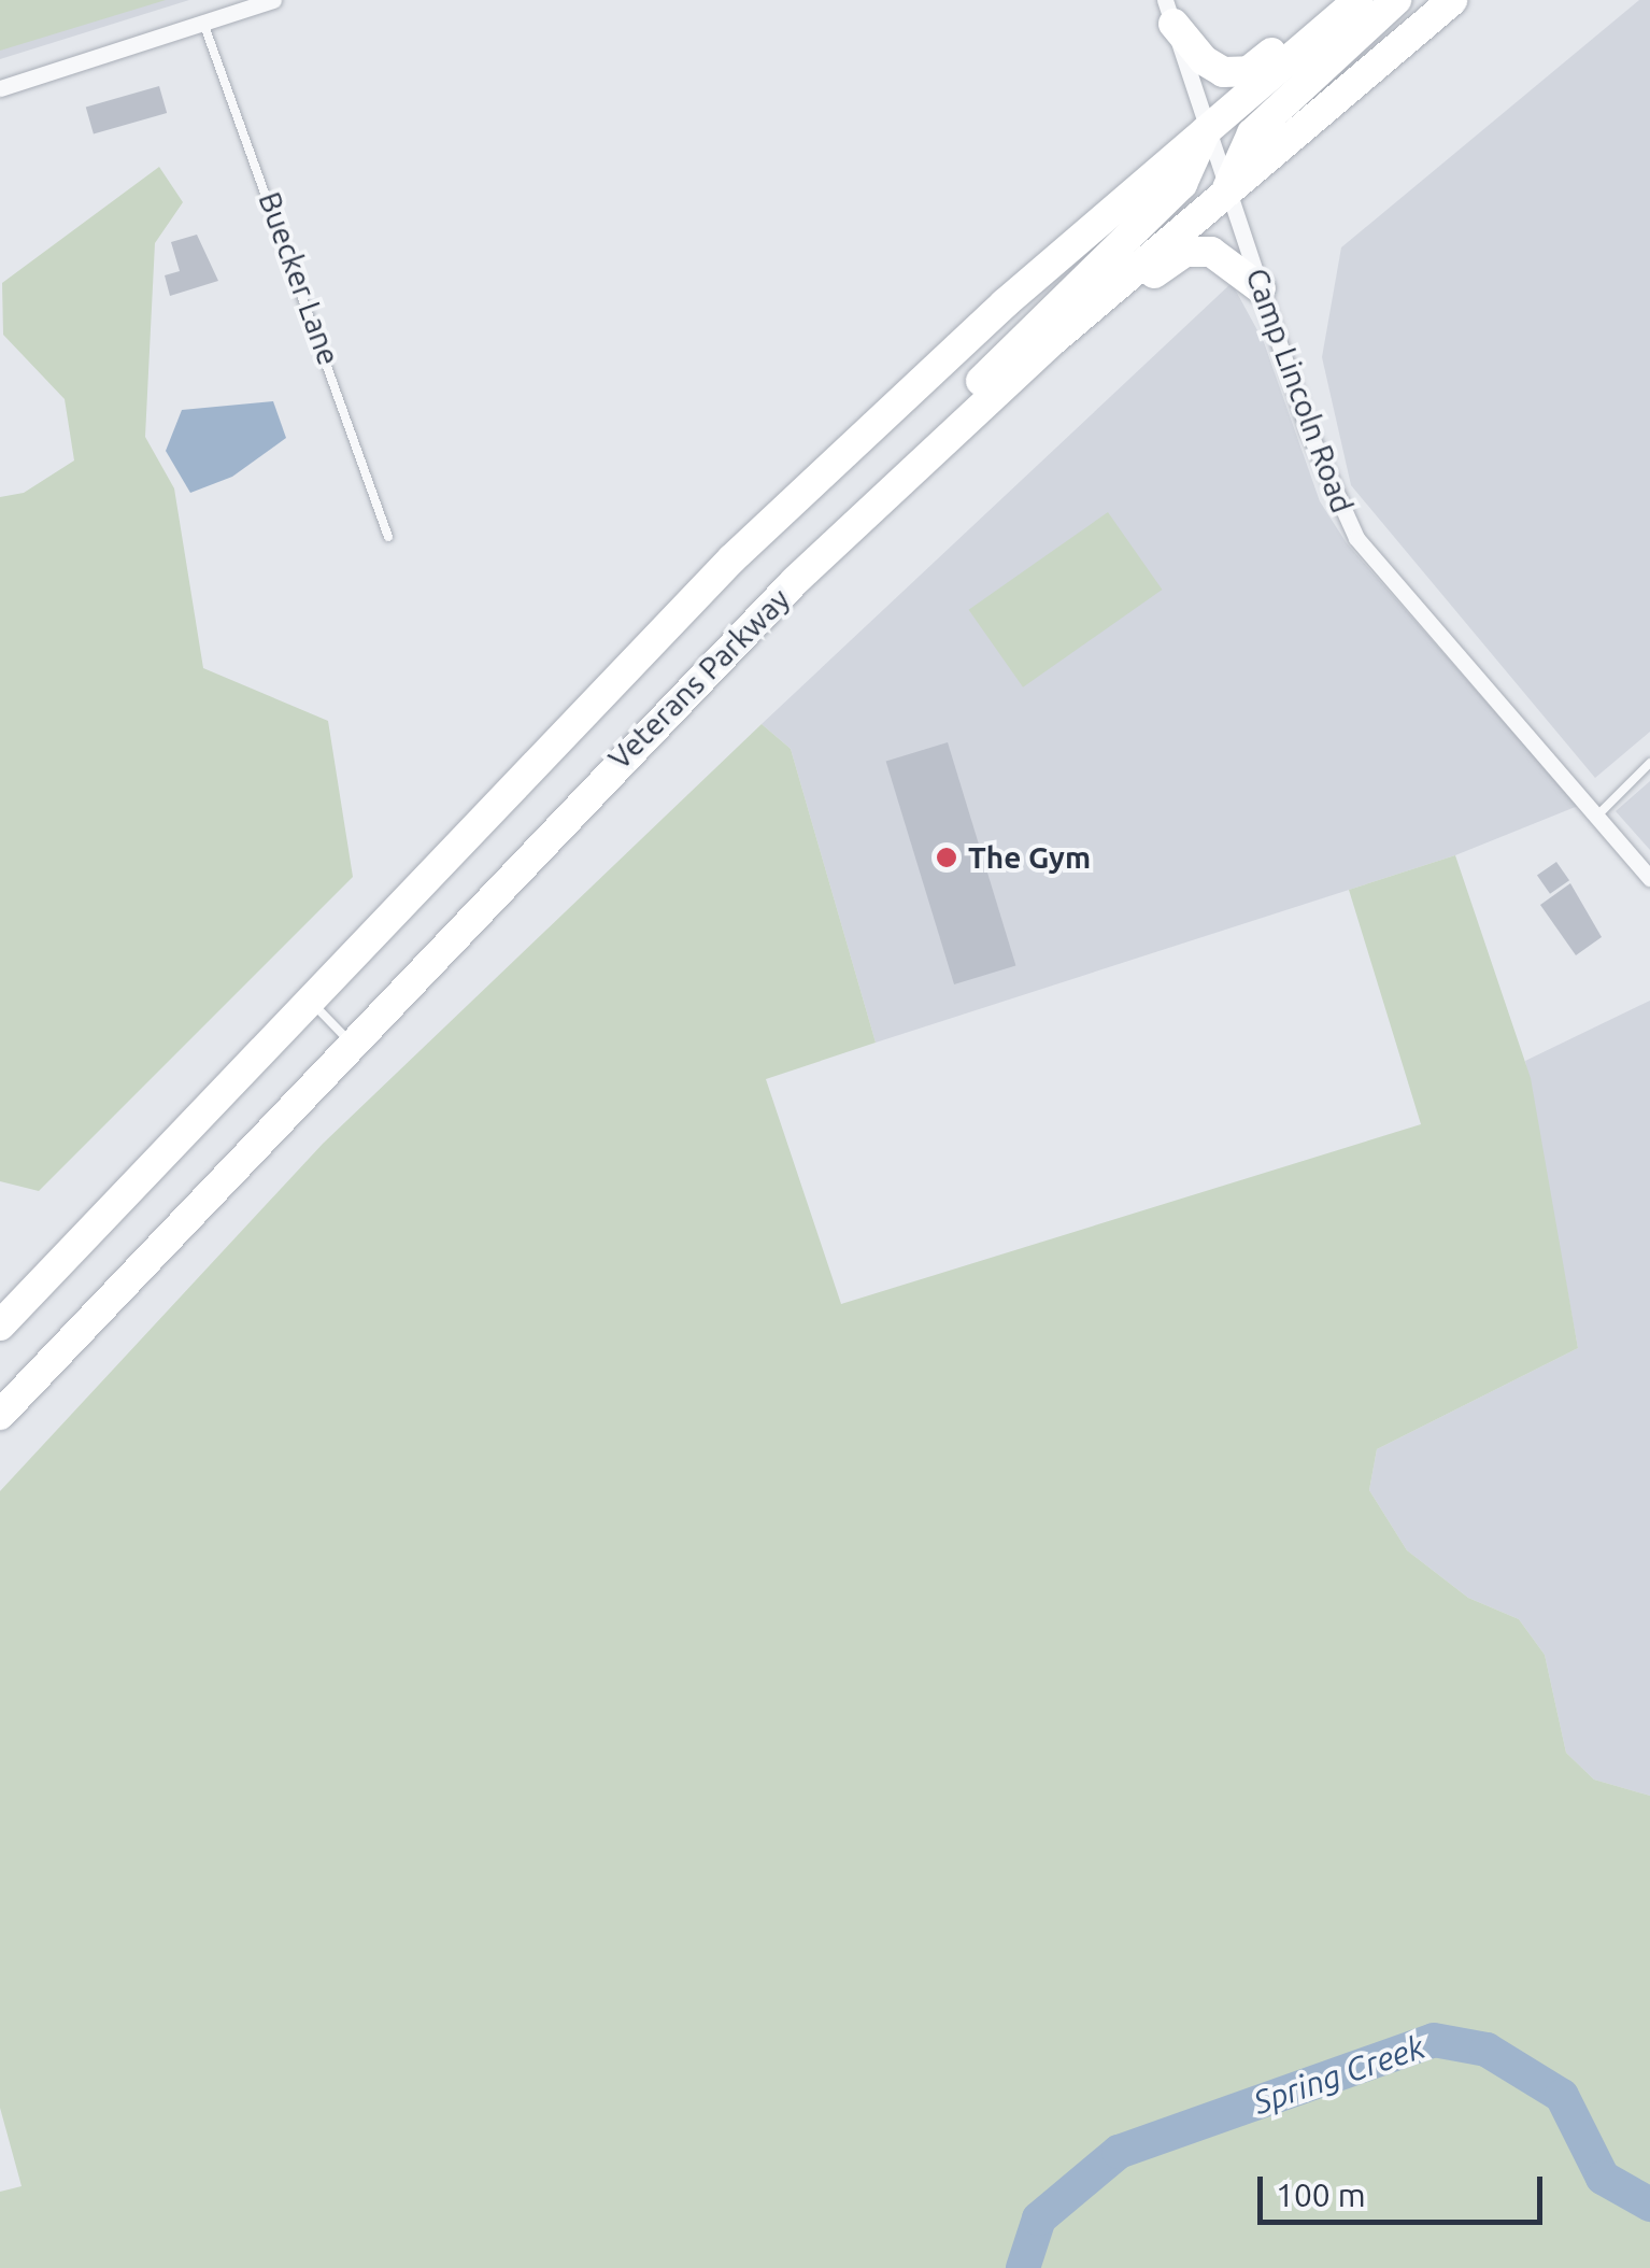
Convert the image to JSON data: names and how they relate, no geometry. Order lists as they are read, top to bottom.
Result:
{
  "streets": {
    "highway": ["Veterans Parkway"],
    "street": ["Camp Lincoln Road"],
    "lane": ["Buecker Lane"]
  },
  "crossings": [
    ["Camp Lincoln Road", "Veterans Parkway"]
  ],
  "water": ["Spring Creek"],
  "places": ["The Gym"],
  "scale_bar": "100 m"
}
